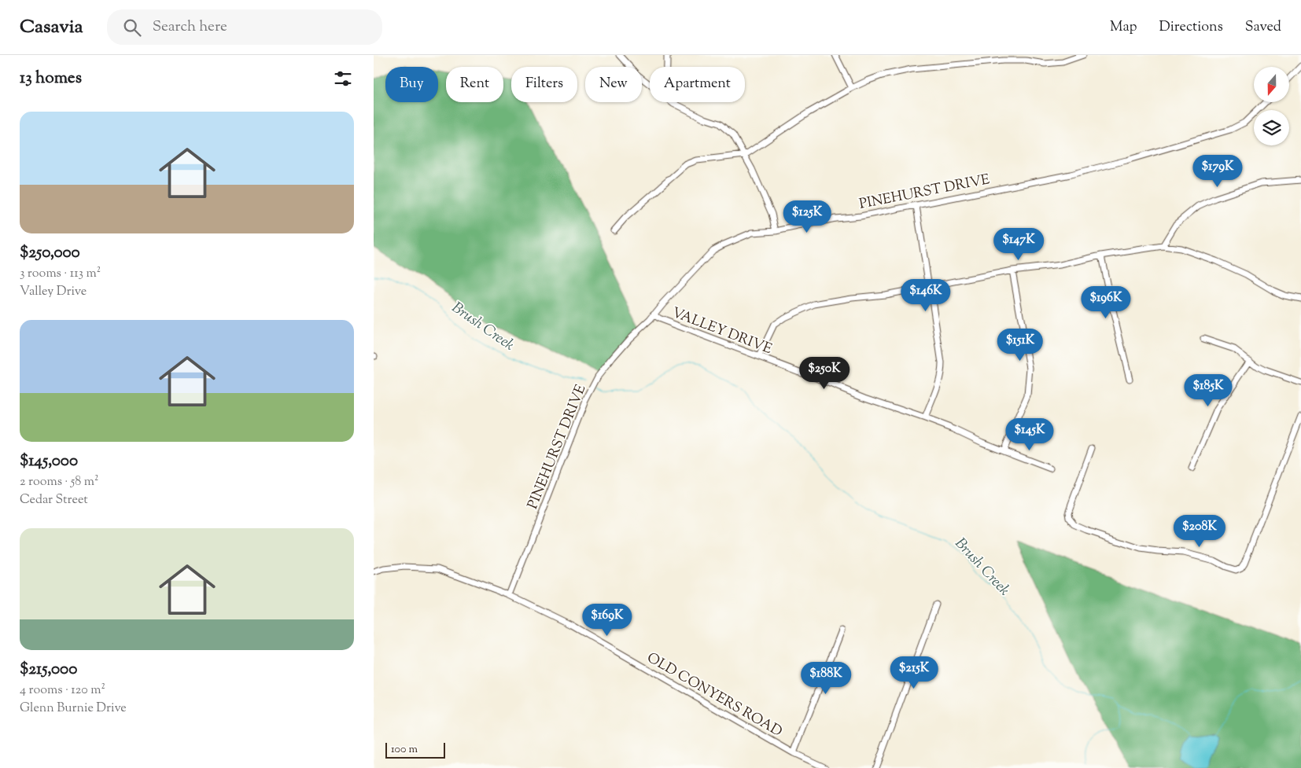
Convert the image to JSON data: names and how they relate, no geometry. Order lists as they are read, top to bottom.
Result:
{
  "streets": {
    "street": ["PINEHURST DRIVE", "VALLEY DRIVE", "OLD CONYERS ROAD"]
  },
  "crossings": [
    ["PINEHURST DRIVE", "VALLEY DRIVE"],
    ["PINEHURST DRIVE", "OLD CONYERS ROAD"]
  ],
  "water": ["Brush Creek"],
  "scale_bar": "100 m",
  "north": "bottom",
  "page": {
    "header": "Casavia",
    "search": "Search here",
    "nav": ["Map", "Directions", "Saved"],
    "heading": "13 homes",
    "chip": [
      "Buy",
      "Rent",
      "Filters",
      "New",
      "Apartment"
    ],
    "list": [
      {
        "name": "$250,000",
        "note": "3 rooms · 113 m² · Valley Drive"
      },
      {
        "name": "$145,000",
        "note": "2 rooms · 58 m² · Cedar Street"
      },
      {
        "name": "$215,000",
        "note": "4 rooms · 120 m² · Glenn Burnie Drive"
      }
    ],
    "price": [
      "$179K",
      "$125K",
      "$147K",
      "$146K",
      "$196K",
      "$151K",
      "$250K",
      "$185K",
      "$145K",
      "$208K",
      "$169K",
      "$215K",
      "$188K"
    ],
    "scale": "100 m"
  }
}
